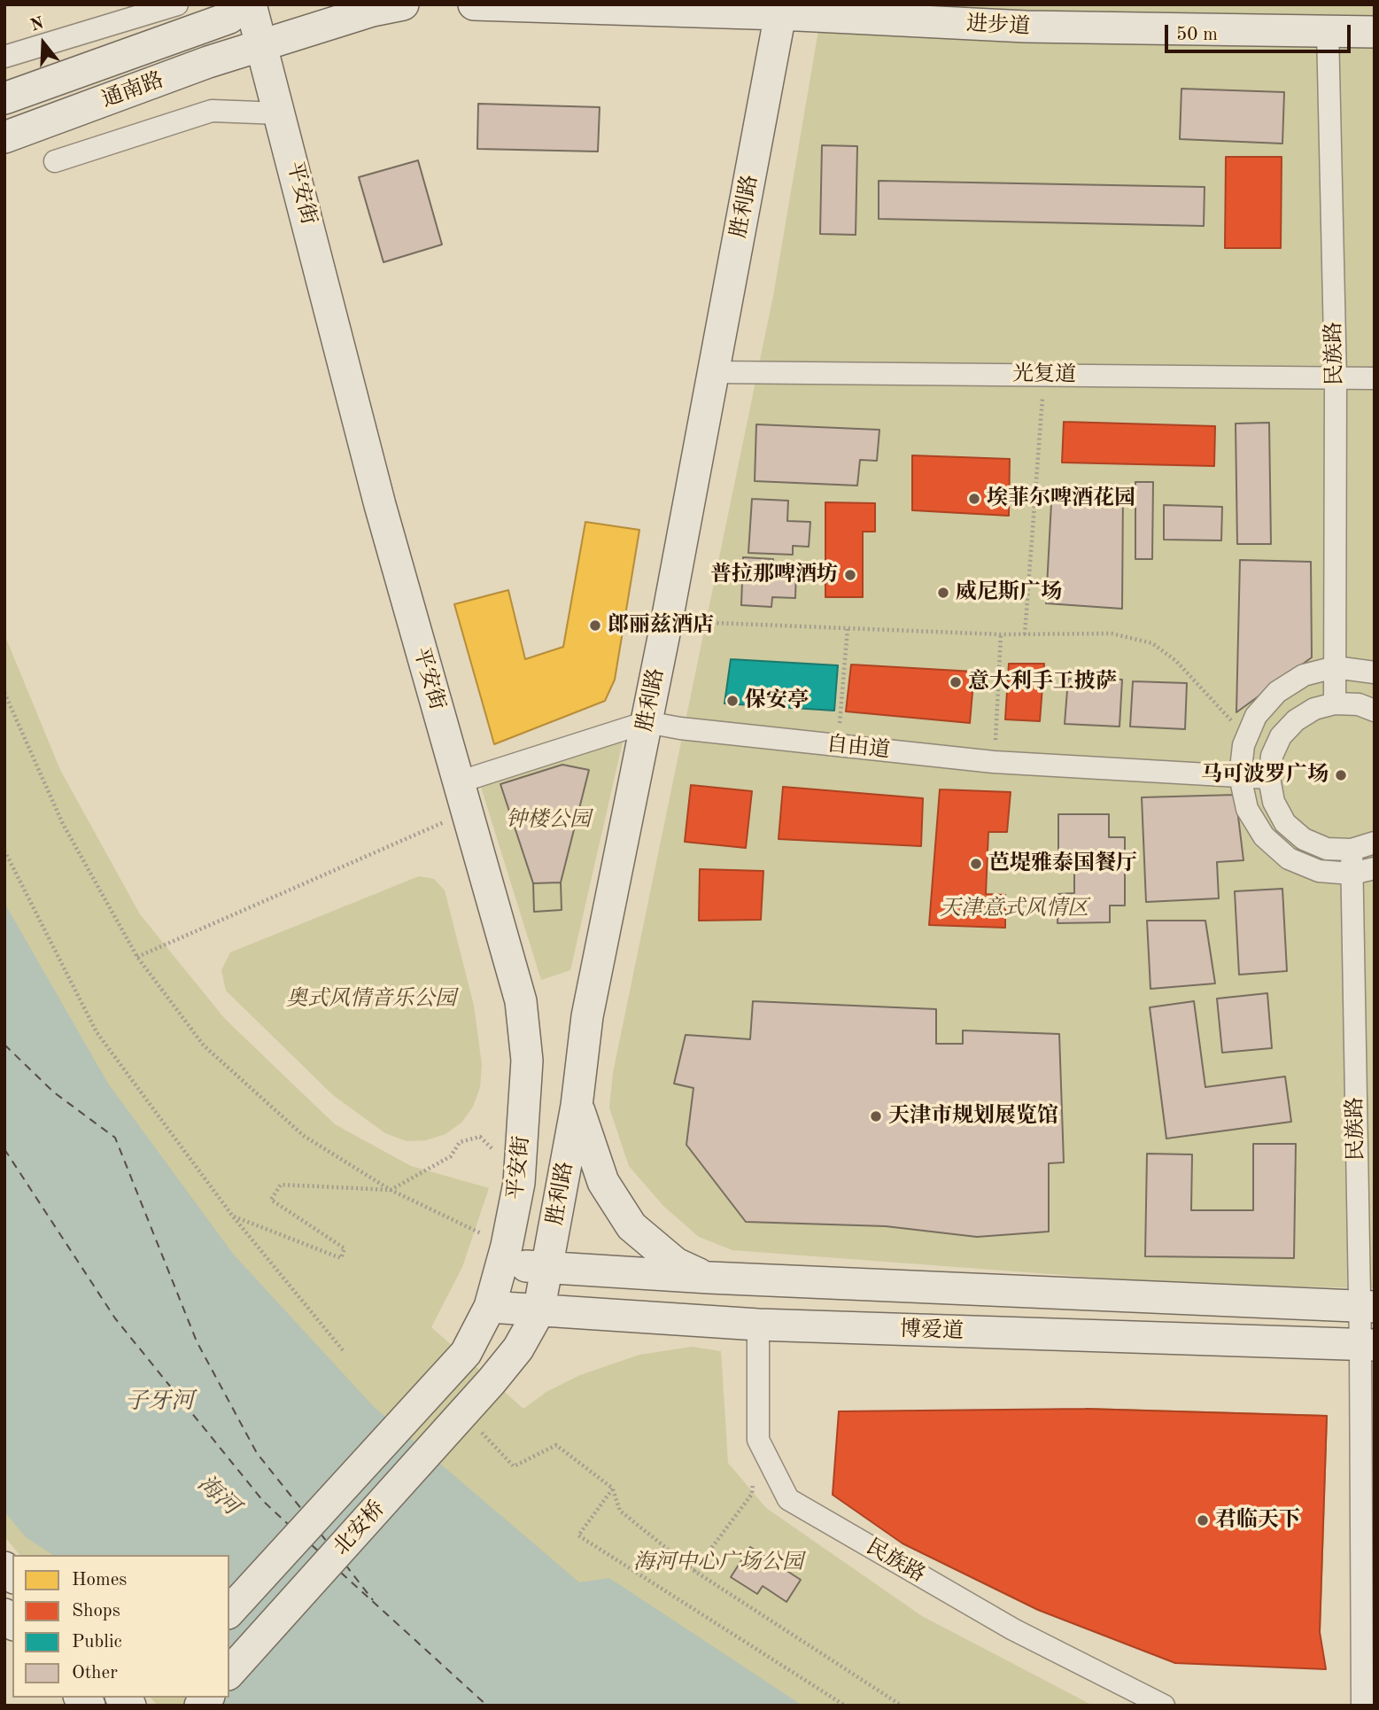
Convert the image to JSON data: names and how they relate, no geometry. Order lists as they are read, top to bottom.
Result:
{
  "streets": {
    "main road": [
      "进步道",
      "通南路",
      "平安街",
      "胜利路",
      "博爱道",
      "北安桥"
    ],
    "street": ["民族路", "光复道", "自由道"]
  },
  "crossings": [
    ["进步道", "胜利路"],
    ["进步道", "民族路"],
    ["通南路", "平安街"],
    ["平安街", "胜利路"],
    ["平安街", "自由道"],
    ["平安街", "博爱道"],
    ["平安街", "北安桥"],
    ["胜利路", "光复道"],
    ["胜利路", "自由道"],
    ["胜利路", "博爱道"],
    ["胜利路", "北安桥"],
    ["民族路", "光复道"],
    ["民族路", "博爱道"],
    ["博爱道", "北安桥"]
  ],
  "water": ["子牙河", "海河"],
  "parks": [
    "钟楼公园",
    "天津意式风情区",
    "奥式风情音乐公园",
    "海河中心广场公园"
  ],
  "places": [
    "埃菲尔啤酒花园",
    "普拉那啤酒坊",
    "威尼斯广场",
    "郎丽兹酒店",
    "意大利手工披萨",
    "保安亭",
    "马可波罗广场",
    "芭堤雅泰国餐厅",
    "天津市规划展览馆",
    "君临天下"
  ],
  "legend": [
    "Homes",
    "Shops",
    "Public",
    "Other"
  ],
  "scale_bar": "50 m",
  "north": "top"
}
